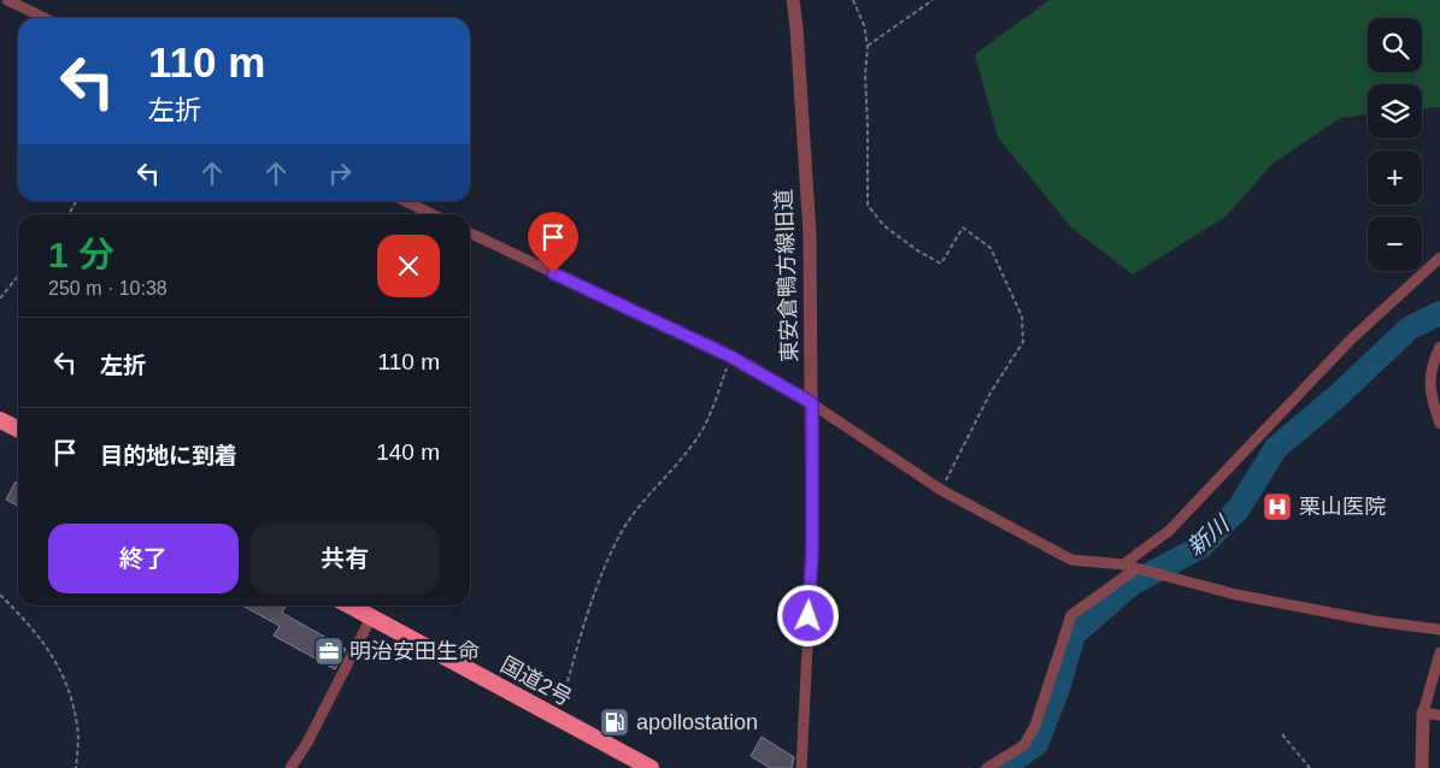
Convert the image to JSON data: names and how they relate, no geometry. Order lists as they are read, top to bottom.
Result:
{
  "streets": {
    "highway": ["国道2号"],
    "street": ["東安倉鴨方線旧道"]
  },
  "water": ["新川"],
  "places": {
    "hospital": ["栗山医院"],
    "office": ["明治安田生命"],
    "fuel station": ["apollostation"]
  },
  "page": {
    "map_buttons": ["+", "−"],
    "turn": ["110 m", "左折"],
    "heading": ["1 分", "250 m · 10:38"],
    "list": [
      {
        "name": "左折",
        "value": "110 m"
      },
      {
        "name": "目的地に到着",
        "value": "140 m"
      }
    ],
    "buttons": ["終了", "共有"]
  }
}
